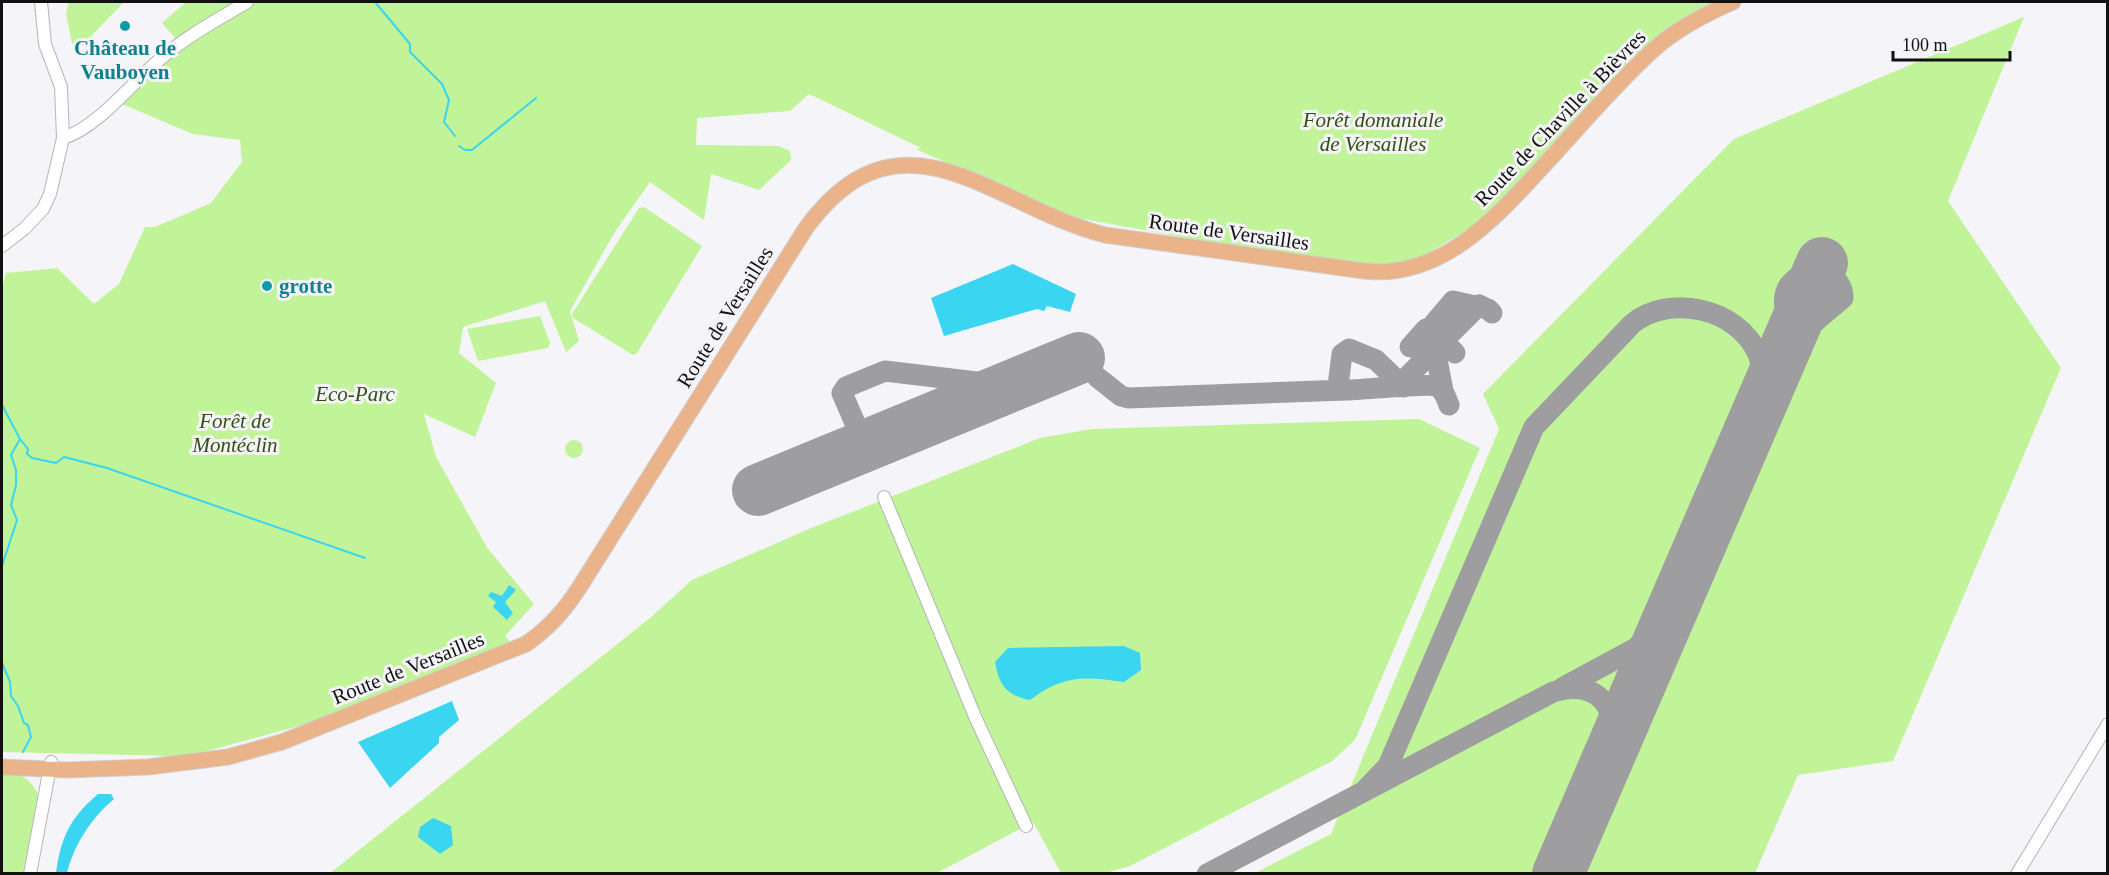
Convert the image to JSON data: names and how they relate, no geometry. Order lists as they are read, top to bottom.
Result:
{
  "streets": {
    "main road": ["Route de Chaville à Bièvres", "Route de Versailles"]
  },
  "crossings": [
    ["Route de Chaville à Bièvres", "Route de Versailles"]
  ],
  "parks": ["Forêt domaniale de Versailles", "Eco-Parc", "Forêt de Montéclin"],
  "places": ["Château de Vauboyen", "grotte"],
  "scale_bar": "100 m"
}
